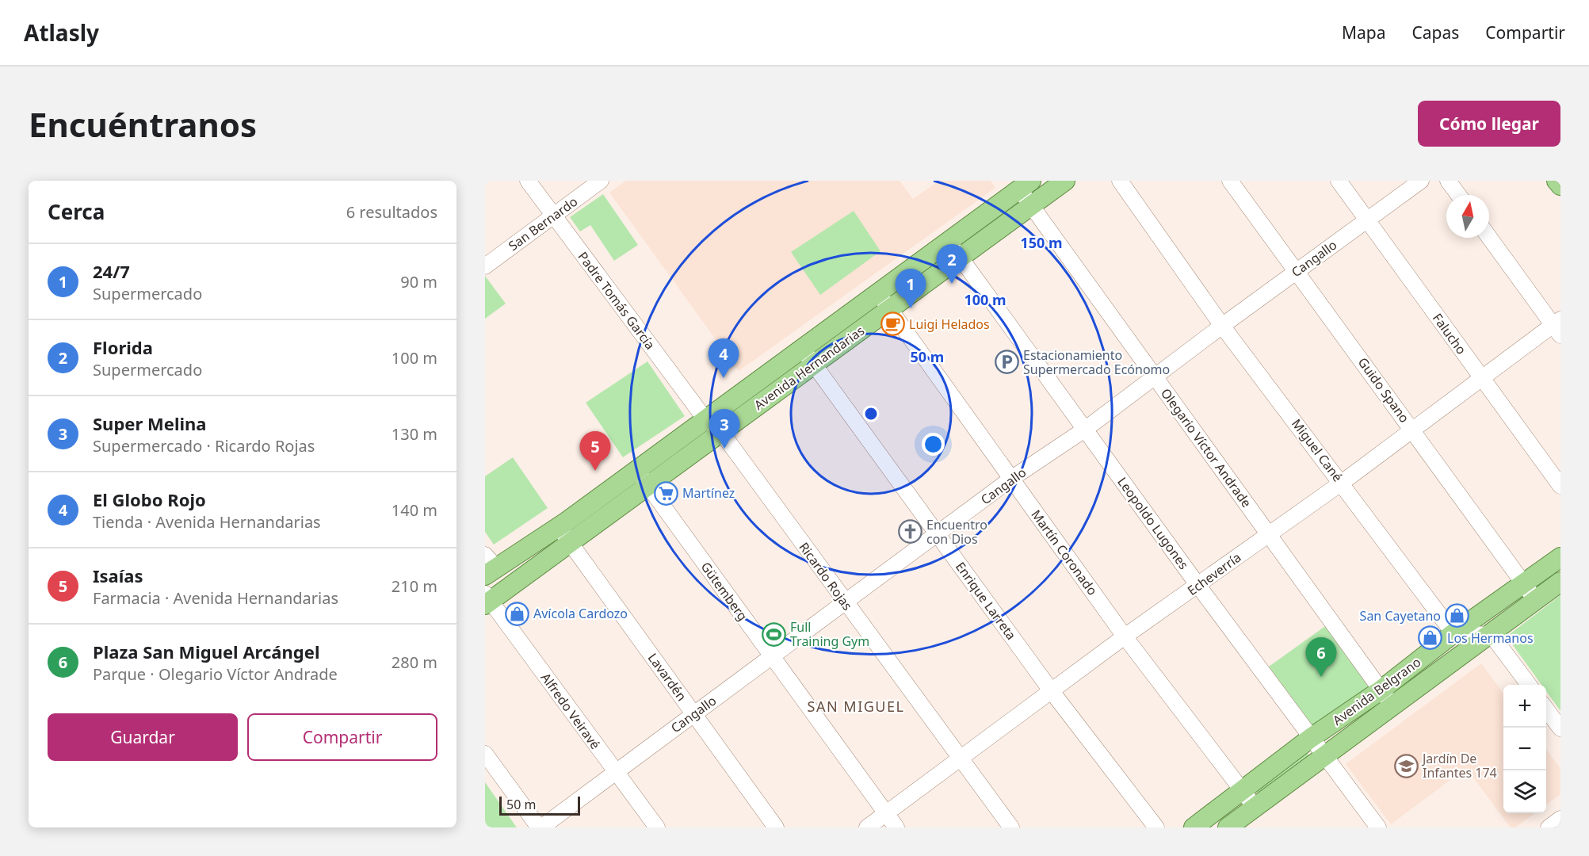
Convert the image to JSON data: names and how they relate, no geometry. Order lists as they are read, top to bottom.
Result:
{
  "streets": {
    "main road": ["Avenida Hernandarias", "Avenida Belgrano"],
    "street": [
      "San Bernardo",
      "Cangallo",
      "Padre Tomás García",
      "Falucho",
      "Guido Spano",
      "Olegario Víctor Andrade",
      "Miguel Cané",
      "Leopoldo Lugones",
      "Martín Coronado",
      "Echeverría",
      "Ricardo Rojas",
      "Gütemberg",
      "Enrique Larreta",
      "Lavardén",
      "Alfredo Veiravé"
    ]
  },
  "crossings": [
    ["San Bernardo", "Padre Tomás García"],
    ["Cangallo", "Falucho"],
    ["Cangallo", "Guido Spano"],
    ["Cangallo", "Olegario Víctor Andrade"],
    ["Cangallo", "Miguel Cané"],
    ["Cangallo", "Leopoldo Lugones"],
    ["Cangallo", "Martín Coronado"],
    ["Cangallo", "Ricardo Rojas"],
    ["Cangallo", "Gütemberg"],
    ["Cangallo", "Enrique Larreta"],
    ["Cangallo", "Lavardén"],
    ["Cangallo", "Alfredo Veiravé"],
    ["Padre Tomás García", "Avenida Hernandarias"],
    ["Padre Tomás García", "Ricardo Rojas"],
    ["Falucho", "Echeverría"],
    ["Avenida Hernandarias", "Olegario Víctor Andrade"],
    ["Avenida Hernandarias", "Leopoldo Lugones"],
    ["Avenida Hernandarias", "Martín Coronado"],
    ["Avenida Hernandarias", "Ricardo Rojas"],
    ["Avenida Hernandarias", "Gütemberg"],
    ["Avenida Hernandarias", "Enrique Larreta"],
    ["Avenida Hernandarias", "Lavardén"],
    ["Avenida Hernandarias", "Alfredo Veiravé"],
    ["Guido Spano", "Echeverría"],
    ["Guido Spano", "Avenida Belgrano"],
    ["Olegario Víctor Andrade", "Echeverría"],
    ["Olegario Víctor Andrade", "Avenida Belgrano"],
    ["Miguel Cané", "Echeverría"],
    ["Miguel Cané", "Avenida Belgrano"],
    ["Leopoldo Lugones", "Echeverría"],
    ["Leopoldo Lugones", "Avenida Belgrano"],
    ["Martín Coronado", "Echeverría"],
    ["Martín Coronado", "Avenida Belgrano"],
    ["Echeverría", "Ricardo Rojas"],
    ["Echeverría", "Gütemberg"],
    ["Echeverría", "Enrique Larreta"]
  ],
  "districts": ["SAN MIGUEL"],
  "places": {
    "cafe": ["Luigi Helados"],
    "parking": ["Estacionamiento Supermercado Ecónomo"],
    "supermarket": ["Martínez"],
    "church": ["Encuentro con Dios"],
    "shop": ["Avícola Cardozo", "San Cayetano", "Los Hermanos"],
    "sports": ["Full Training Gym"],
    "school or university": ["Jardín De Infantes 174"]
  },
  "scale_bar": "50 m",
  "north": "top",
  "page": {
    "header": "Atlasly",
    "nav": ["Mapa", "Capas", "Compartir"],
    "buttons": [
      "Cómo llegar",
      ["Guardar", "Compartir"]
    ],
    "title": "Encuéntranos",
    "heading": ["Cerca", "6 resultados"],
    "list": [
      {
        "mark": "1",
        "name": "24/7",
        "note": "Supermercado",
        "value": "90 m"
      },
      {
        "mark": "2",
        "name": "Florida",
        "note": "Supermercado",
        "value": "100 m"
      },
      {
        "mark": "3",
        "name": "Super Melina",
        "note": "Supermercado · Ricardo Rojas",
        "value": "130 m"
      },
      {
        "mark": "4",
        "name": "El Globo Rojo",
        "note": "Tienda · Avenida Hernandarias",
        "value": "140 m"
      },
      {
        "mark": "5",
        "name": "Isaías",
        "note": "Farmacia · Avenida Hernandarias",
        "value": "210 m"
      },
      {
        "mark": "6",
        "name": "Plaza San Miguel Arcángel",
        "note": "Parque · Olegario Víctor Andrade",
        "value": "280 m"
      }
    ],
    "pins": [
      "2",
      "1",
      "4",
      "3",
      "5",
      "6"
    ],
    "map_buttons": ["+", "−"],
    "scale": "50 m"
  },
  "rings": ["150 m", "100 m", "50 m"]
}
